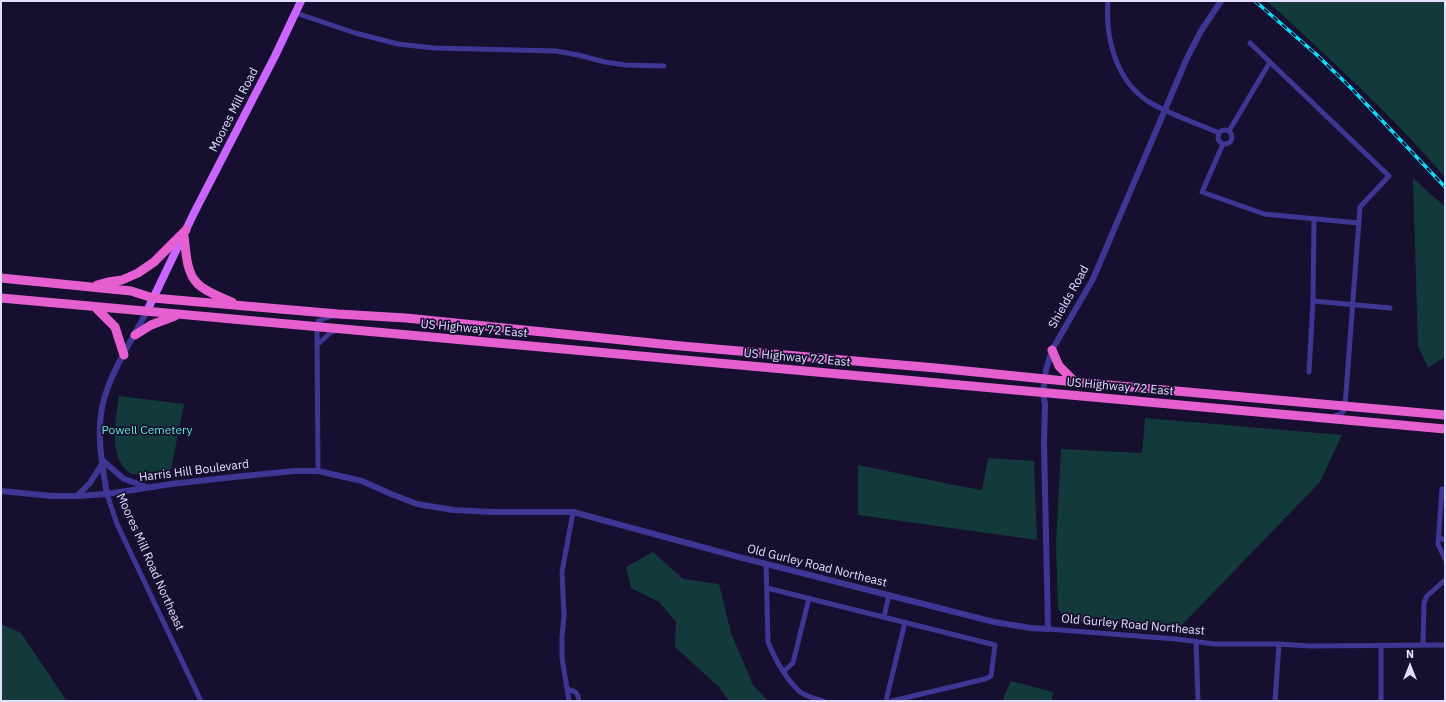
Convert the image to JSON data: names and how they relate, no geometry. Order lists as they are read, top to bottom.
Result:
{
  "streets": {
    "highway": ["US Highway 72 East"],
    "main road": ["Moores Mill Road", "Moores Mill Road Northeast"],
    "street": ["Shields Road", "Harris Hill Boulevard", "Old Gurley Road Northeast"]
  },
  "crossings": [
    ["Moores Mill Road", "Moores Mill Road Northeast"],
    ["Shields Road", "US Highway 72 East"],
    ["Shields Road", "Old Gurley Road Northeast"],
    ["US Highway 72 East", "Moores Mill Road Northeast"],
    ["Harris Hill Boulevard", "Moores Mill Road Northeast"],
    ["Harris Hill Boulevard", "Old Gurley Road Northeast"]
  ],
  "parks": ["Powell Cemetery"],
  "north": "top"
}
